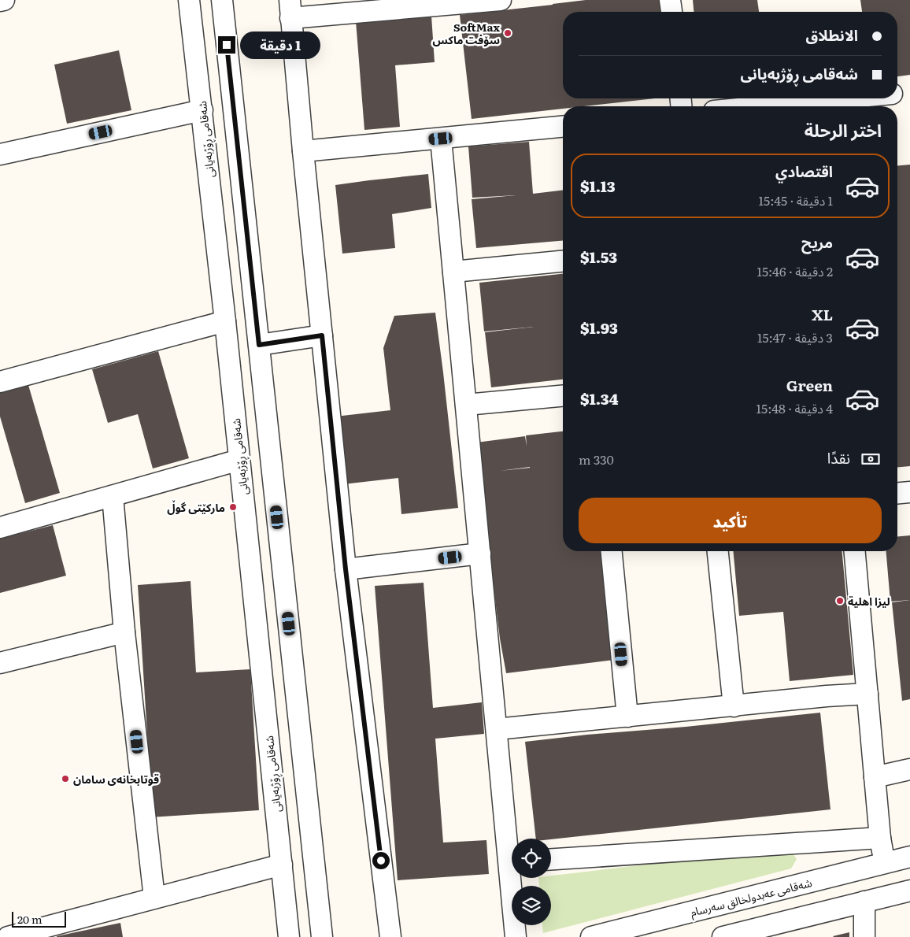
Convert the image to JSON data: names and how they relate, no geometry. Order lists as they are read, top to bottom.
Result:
{
  "streets": {
    "street": ["شەقامی ڕۆژبەیانی", "شەقامی عەبدولخالق سەرسام"]
  },
  "places": [
    "SoftMax سۆفت ماکس",
    "مارکێتی گوڵ",
    "ليزا اهلية",
    "قوتابخانەی سامان"
  ],
  "scale_bar": "20 m",
  "page": {
    "banner": ["الانطلاق", "شەقامی ڕۆژبەیانی"],
    "bubble": "1 دقيقة",
    "heading": "اختر الرحلة",
    "list": [
      {
        "name": "اقتصادي",
        "note": "1 دقيقة · 15:45",
        "value": "$1.13"
      },
      {
        "name": "مريح",
        "note": "2 دقيقة · 15:46",
        "value": "$1.53"
      },
      {
        "name": "XL",
        "note": "3 دقيقة · 15:47",
        "value": "$1.93"
      },
      {
        "name": "Green",
        "note": "4 دقيقة · 15:48",
        "value": "$1.34"
      }
    ],
    "pay": ["نقدًا", "330 m"],
    "buttons": "تأكيد",
    "scale": "20 m"
  }
}
